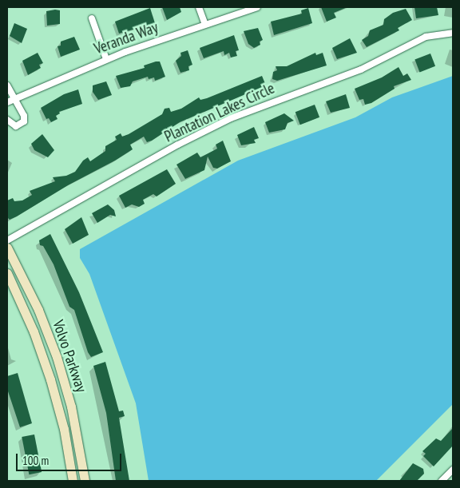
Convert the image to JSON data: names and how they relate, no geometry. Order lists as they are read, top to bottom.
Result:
{
  "streets": {
    "main road": ["Volvo Parkway"],
    "street": ["Veranda Way", "Plantation Lakes Circle"]
  },
  "scale_bar": "100 m"
}
